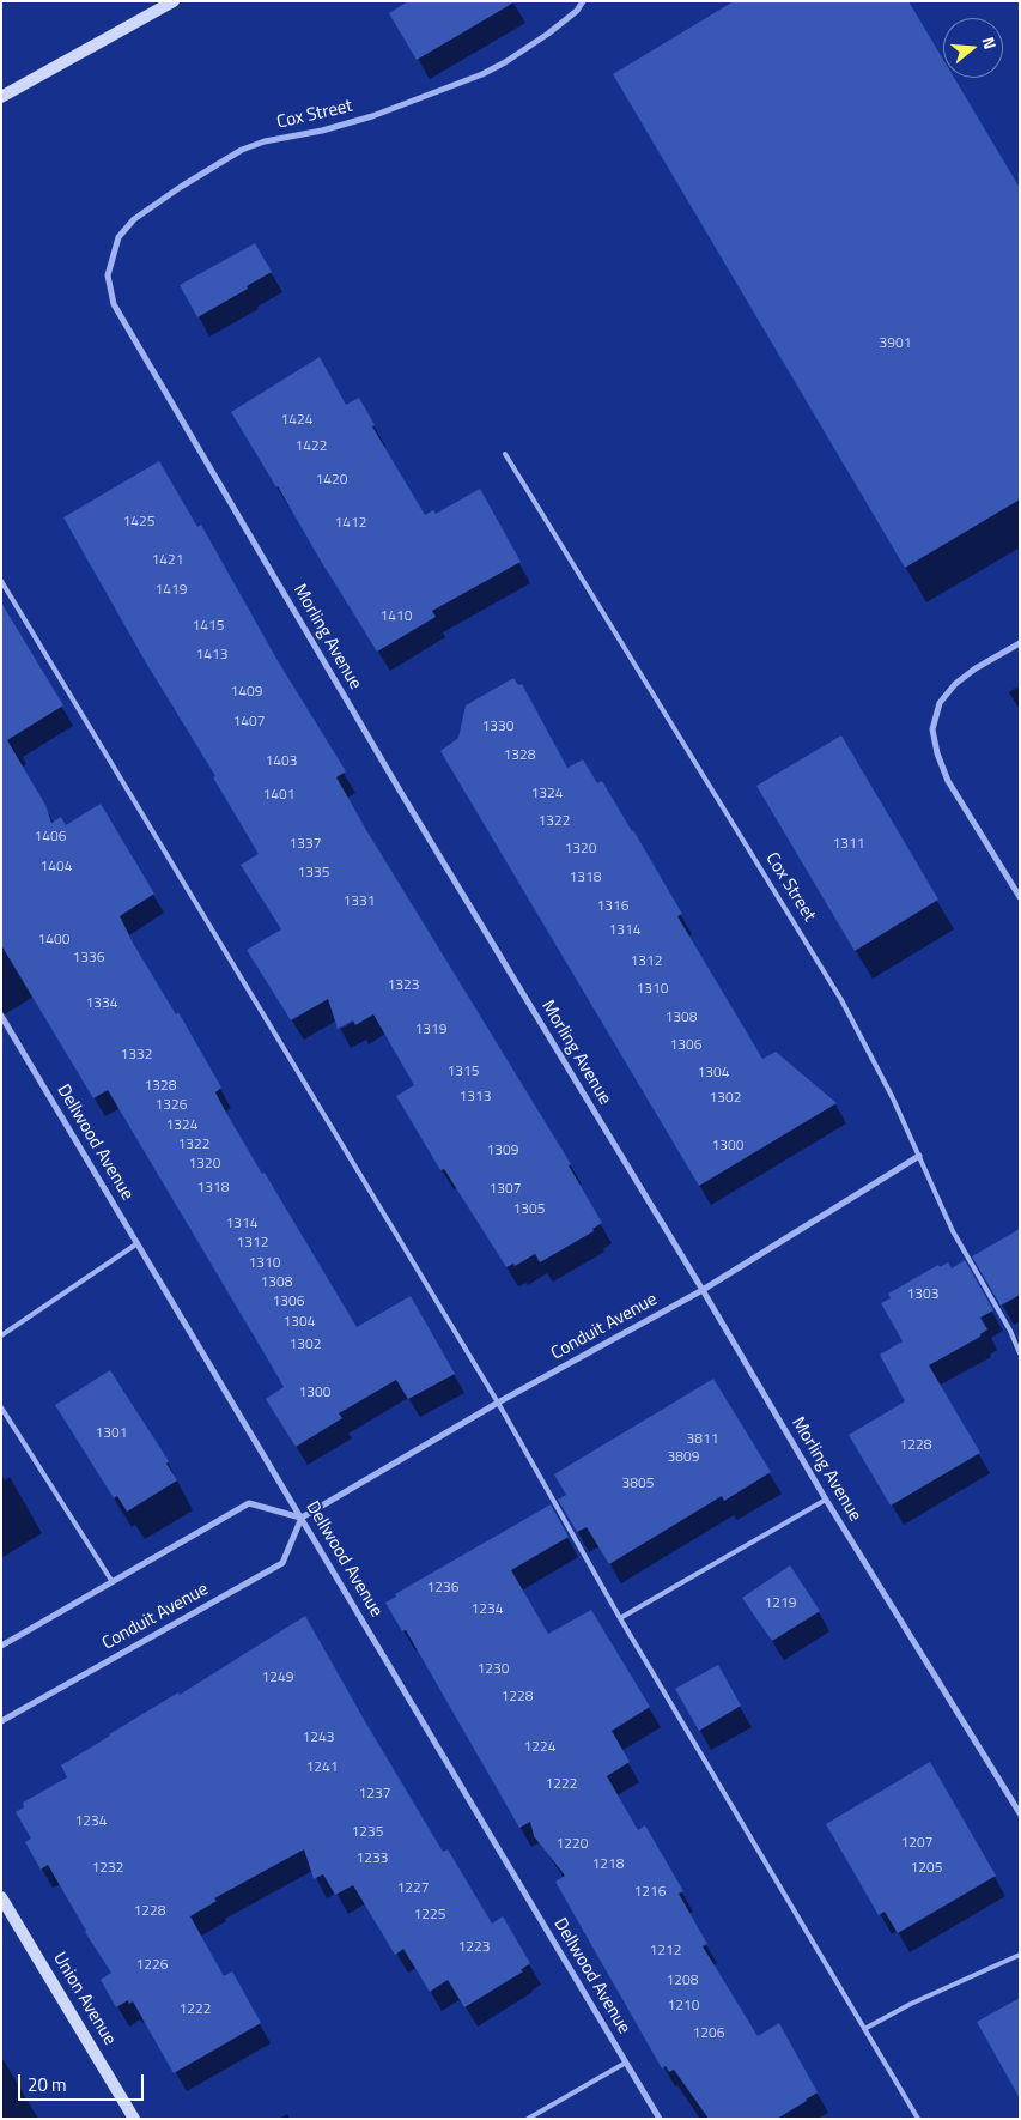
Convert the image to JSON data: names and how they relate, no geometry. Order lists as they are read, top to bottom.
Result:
{
  "streets": {
    "street": [
      "Cox Street",
      "Morling Avenue",
      "Dellwood Avenue",
      "Conduit Avenue",
      "Union Avenue"
    ]
  },
  "crossings": [
    ["Cox Street", "Morling Avenue"],
    ["Cox Street", "Conduit Avenue"],
    ["Morling Avenue", "Conduit Avenue"],
    ["Dellwood Avenue", "Conduit Avenue"]
  ],
  "house_numbers": [
    "3901",
    "1424",
    "1422",
    "1420",
    "1425",
    "1412",
    "1421",
    "1419",
    "1410",
    "1415",
    "1413",
    "1409",
    "1407",
    "1330",
    "1328",
    "1403",
    "1324",
    "1401",
    "1322",
    "1406",
    "1337",
    "1311",
    "1320",
    "1404",
    "1335",
    "1318",
    "1331",
    "1316",
    "1314",
    "1400",
    "1336",
    "1312",
    "1323",
    "1310",
    "1334",
    "1308",
    "1319",
    "1306",
    "1332",
    "1315",
    "1304",
    "1328",
    "1313",
    "1302",
    "1326",
    "1324",
    "1322",
    "1300",
    "1309",
    "1320",
    "1318",
    "1307",
    "1305",
    "1314",
    "1312",
    "1310",
    "1308",
    "1303",
    "1306",
    "1304",
    "1302",
    "1300",
    "1301",
    "3811",
    "1228",
    "3809",
    "3805",
    "1236",
    "1219",
    "1234",
    "1230",
    "1249",
    "1228",
    "1243",
    "1224",
    "1241",
    "1222",
    "1237",
    "1234",
    "1235",
    "1207",
    "1220",
    "1233",
    "1218",
    "1232",
    "1205",
    "1227",
    "1216",
    "1228",
    "1225",
    "1223",
    "1212",
    "1226",
    "1208",
    "1210",
    "1222",
    "1206"
  ],
  "scale_bar": "20 m",
  "north": "right"
}
